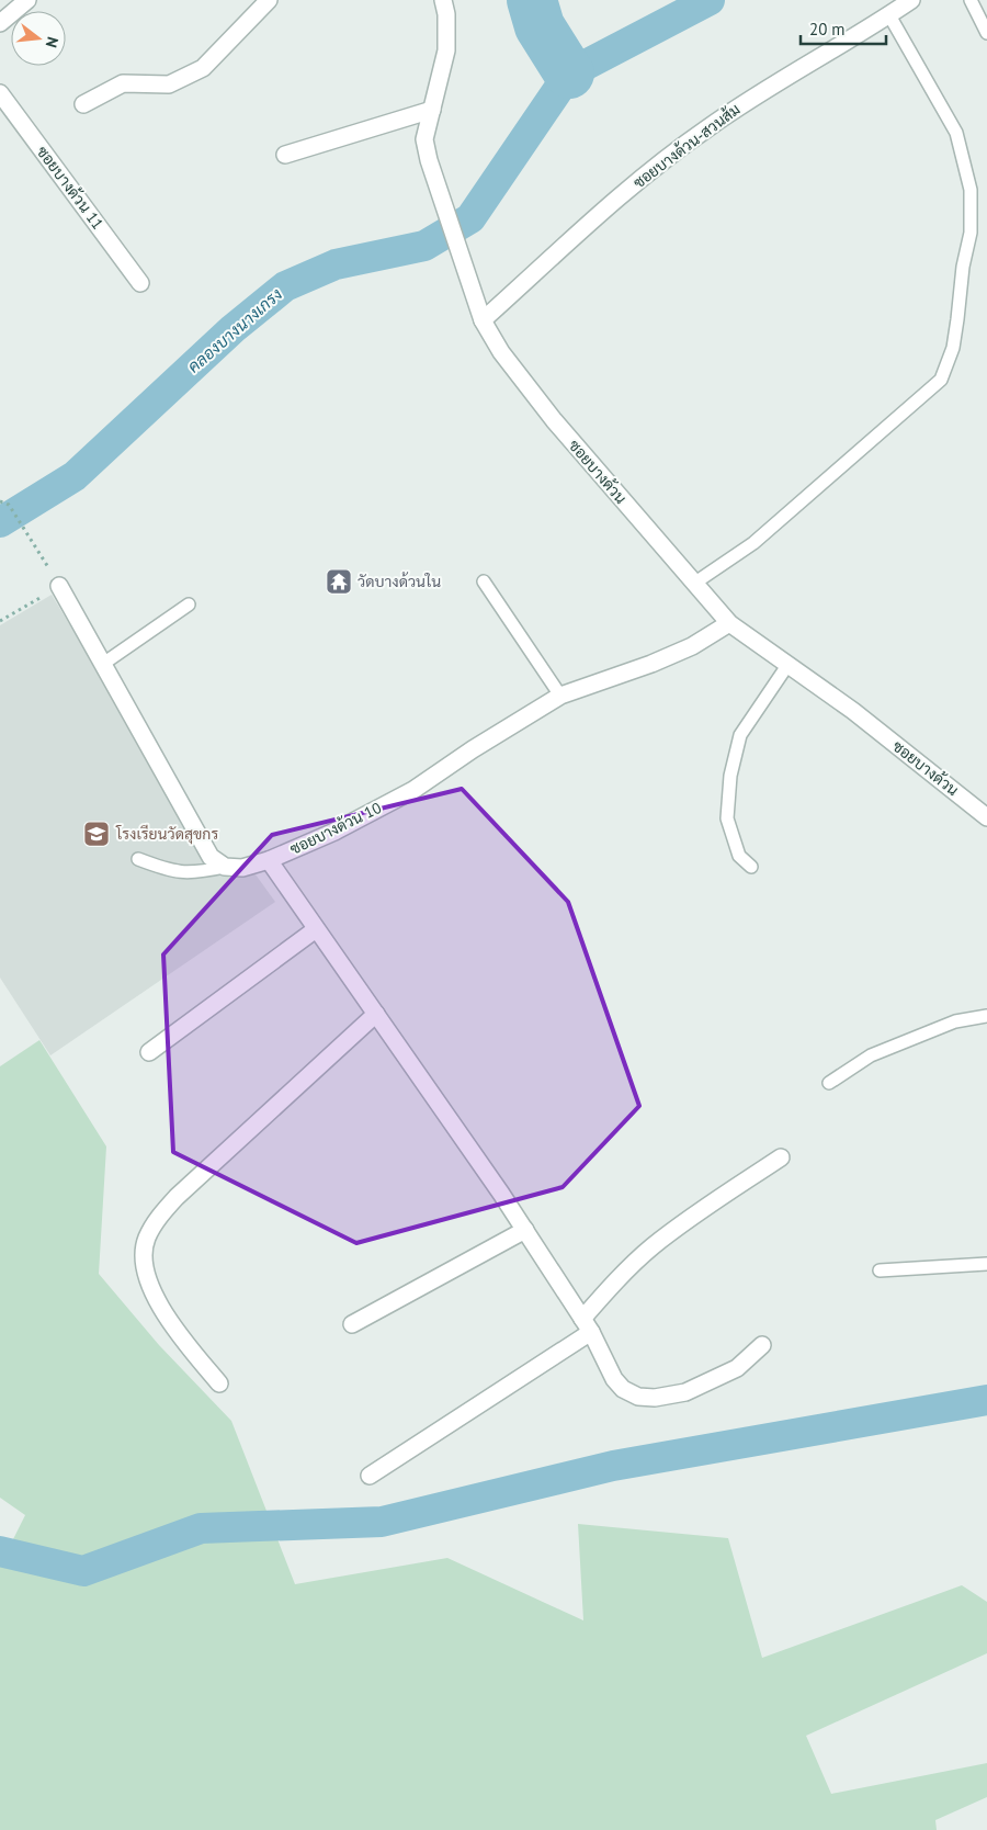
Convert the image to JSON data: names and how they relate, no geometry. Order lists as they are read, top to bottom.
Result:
{
  "streets": {
    "street": [
      "ซอยบางด้วน-สวนส้ม",
      "ซอยบางด้วน 11",
      "ซอยบางด้วน",
      "ซอยบางด้วน 10"
    ]
  },
  "crossings": [
    ["ซอยบางด้วน-สวนส้ม", "ซอยบางด้วน"],
    ["ซอยบางด้วน", "ซอยบางด้วน 10"]
  ],
  "water": ["คลองบางนางเกรง"],
  "places": {
    "temple": ["วัดบางด้วนใน"],
    "school or university": ["โรงเรียนวัดสุขกร"]
  },
  "scale_bar": "20 m",
  "north": "right"
}
